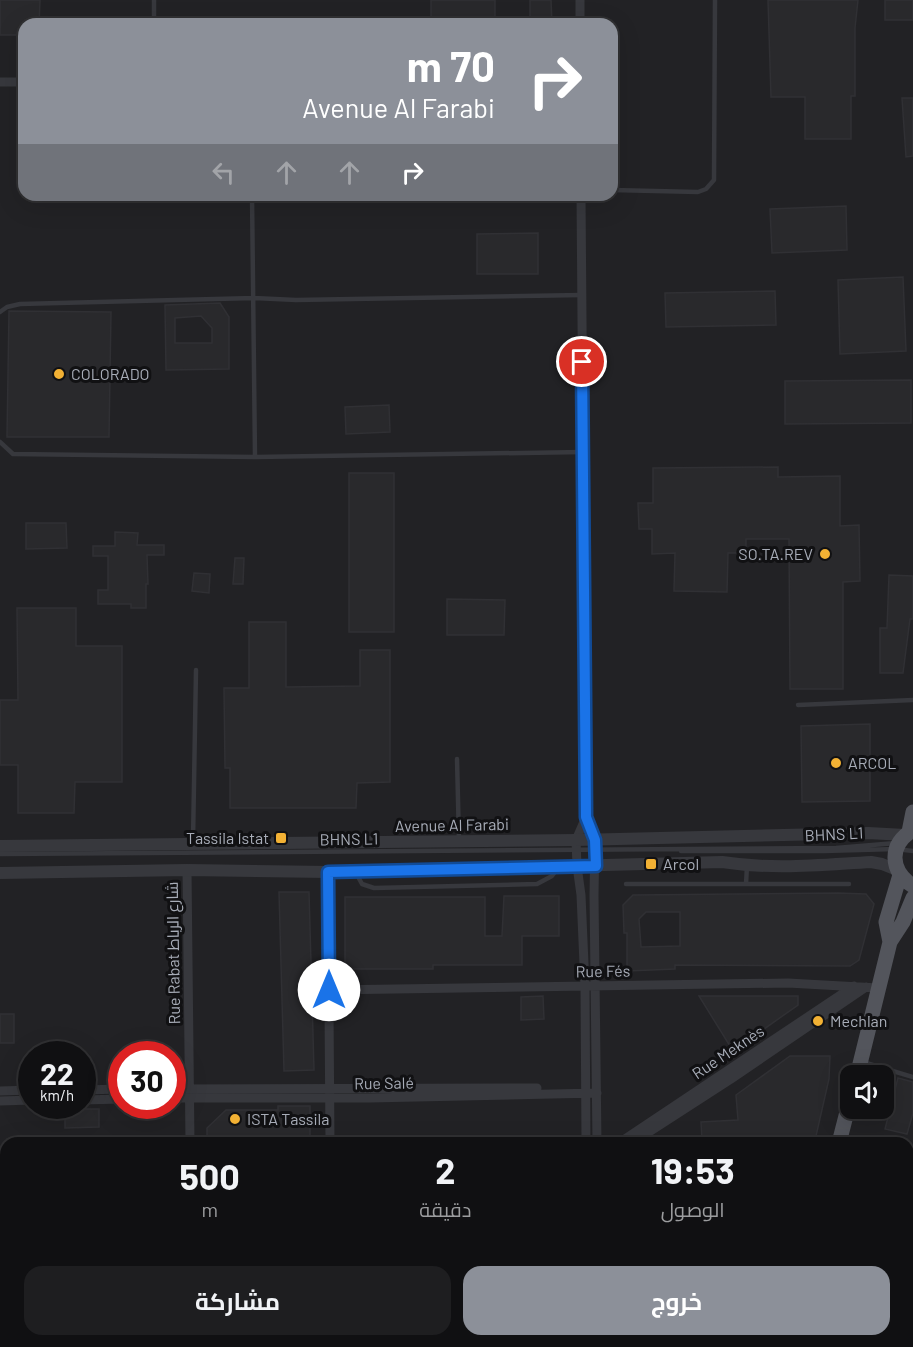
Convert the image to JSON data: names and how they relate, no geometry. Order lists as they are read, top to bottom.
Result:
{
  "streets": {
    "street": [
      "Avenue Al Farabi",
      "Rue Rabat شارع الرباط",
      "Rue Fés",
      "Rue Meknès",
      "Rue Salé"
    ],
    "lane": ["BHNS L1"]
  },
  "crossings": [
    ["Avenue Al Farabi", "BHNS L1"],
    ["Rue Rabat شارع الرباط", "Rue Salé"],
    ["Rue Fés", "Rue Meknès"]
  ],
  "places": {
    "other": [
      "COLORADO",
      "SO.TA.REV",
      "ARCOL",
      "Mechlan",
      "ISTA Tassila"
    ],
    "transit": ["Tassila Istat", "Arcol"]
  },
  "page": {
    "turn": ["70 m", "Avenue Al Farabi"],
    "speed": "22 km/h",
    "limit": "30",
    "eta": [
      "19:53",
      "الوصول",
      "2",
      "دقيقة",
      "500",
      "m"
    ],
    "buttons": ["خروج", "مشاركة"]
  }
}
